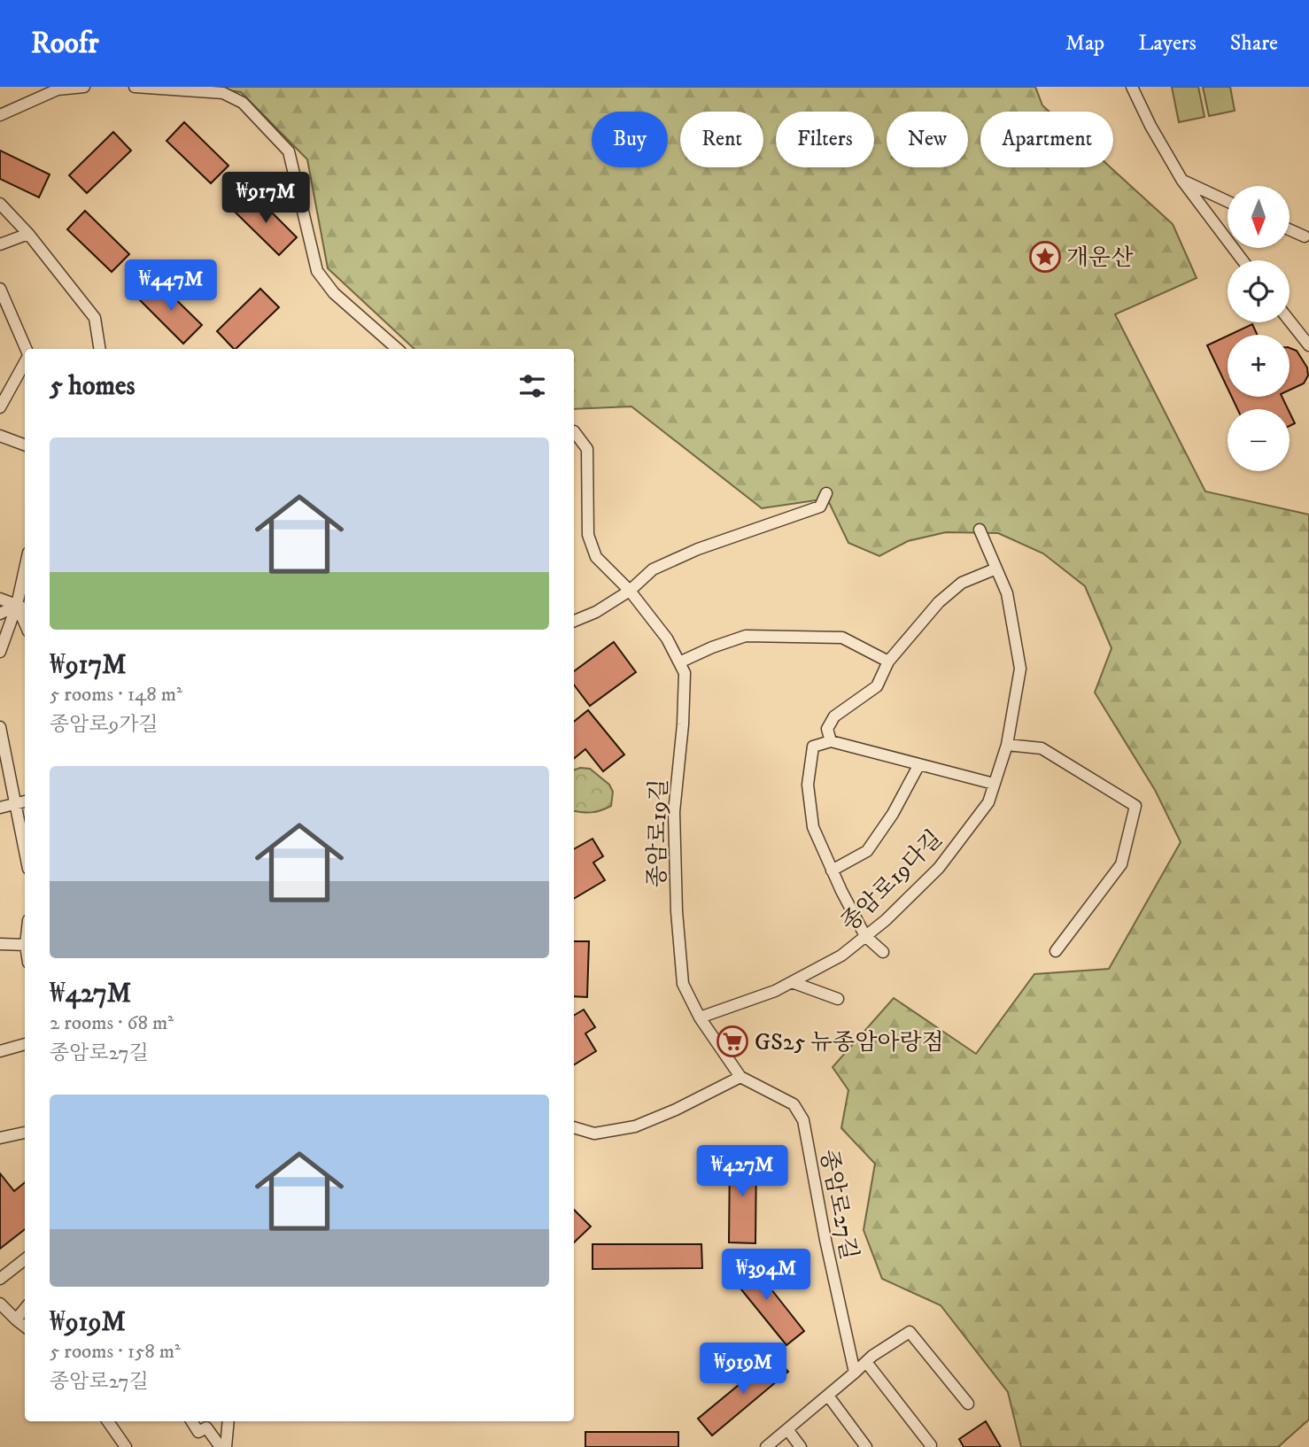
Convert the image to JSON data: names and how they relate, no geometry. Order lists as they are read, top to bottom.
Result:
{
  "streets": {
    "street": ["종암로19길", "종암로19다길", "종암로27길"]
  },
  "crossings": [
    ["종암로19길", "종암로19다길"],
    ["종암로19길", "종암로27길"]
  ],
  "places": {
    "place": ["개운산"],
    "supermarket": ["GS25 뉴종암아랑점"]
  },
  "north": "bottom",
  "page": {
    "header": "Roofr",
    "nav": ["Map", "Layers", "Share"],
    "chip": [
      "Buy",
      "Rent",
      "Filters",
      "New",
      "Apartment"
    ],
    "price": [
      "₩917M",
      "₩447M",
      "₩427M",
      "₩394M",
      "₩919M"
    ],
    "map_buttons": ["+", "−"],
    "heading": "5 homes",
    "list": [
      {
        "name": "₩917M",
        "note": "5 rooms · 148 m² · 종암로9가길"
      },
      {
        "name": "₩427M",
        "note": "2 rooms · 68 m² · 종암로27길"
      },
      {
        "name": "₩919M",
        "note": "5 rooms · 158 m² · 종암로27길"
      }
    ]
  }
}
